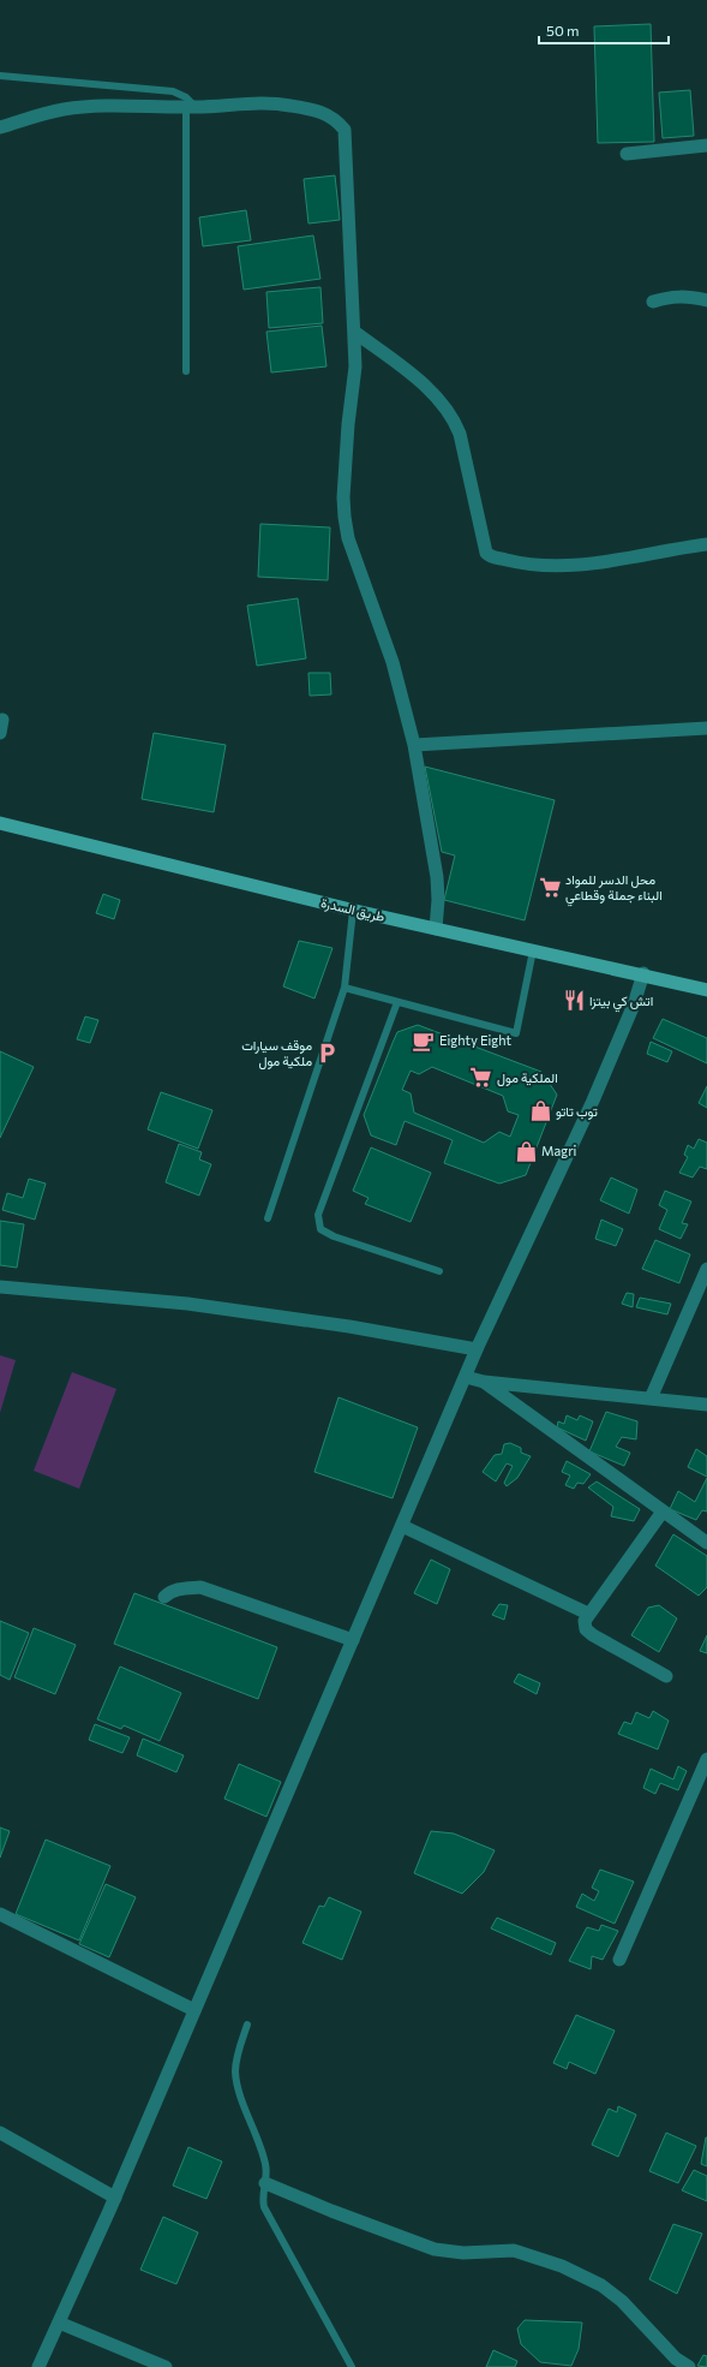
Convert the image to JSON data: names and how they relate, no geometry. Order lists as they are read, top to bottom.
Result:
{
  "streets": {
    "main road": ["طريق السدرة"]
  },
  "places": {
    "supermarket": ["محل الدسر للمواد البناء جملة وقطاعي", "الملكية مول"],
    "restaurant": ["اتش كي بيتزا"],
    "cafe": ["Eighty Eight"],
    "parking": ["موقف سيارات ملكية مول"],
    "shop": ["توب تاتو", "Magri"]
  },
  "scale_bar": "50 m"
}
